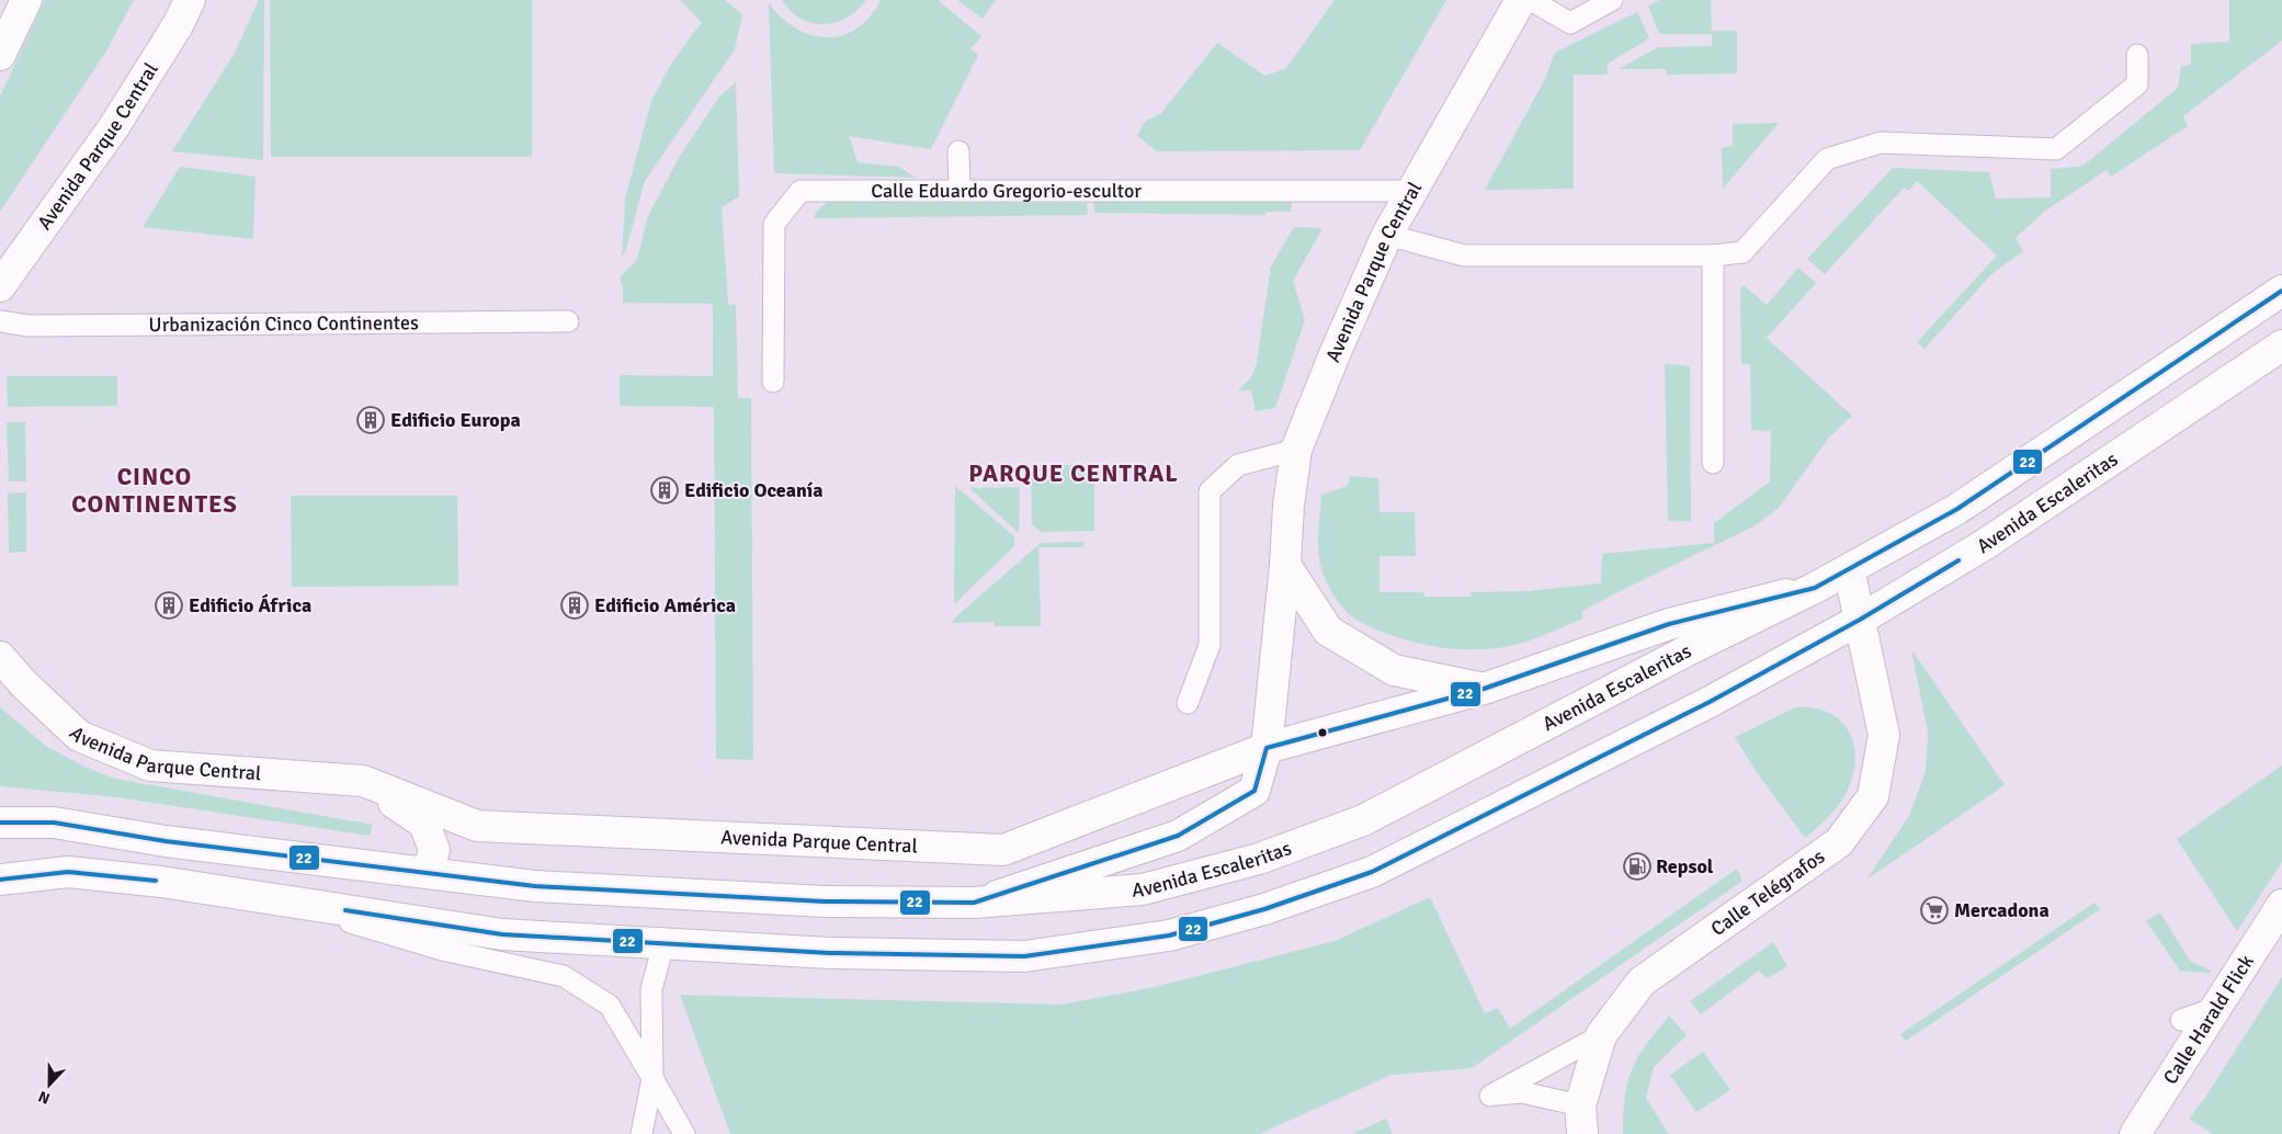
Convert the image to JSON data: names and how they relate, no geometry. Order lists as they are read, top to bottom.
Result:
{
  "streets": {
    "main road": [
      "Avenida Parque Central",
      "Avenida Escaleritas",
      "Calle Telégrafos",
      "Calle Harald Flick"
    ],
    "lane": ["Calle Eduardo Gregorio-escultor", "Urbanización Cinco Continentes"]
  },
  "crossings": [
    ["Avenida Parque Central", "Calle Eduardo Gregorio-escultor"],
    ["Avenida Parque Central", "Avenida Escaleritas"],
    ["Avenida Escaleritas", "Calle Telégrafos"]
  ],
  "districts": ["PARQUE CENTRAL", "CINCO CONTINENTES"],
  "places": {
    "building": [
      "Edificio Europa",
      "Edificio Oceanía",
      "Edificio África",
      "Edificio América"
    ],
    "fuel station": ["Repsol"],
    "supermarket": ["Mercadona"]
  },
  "lines": ["transit line 22"],
  "north": "bottom"
}
